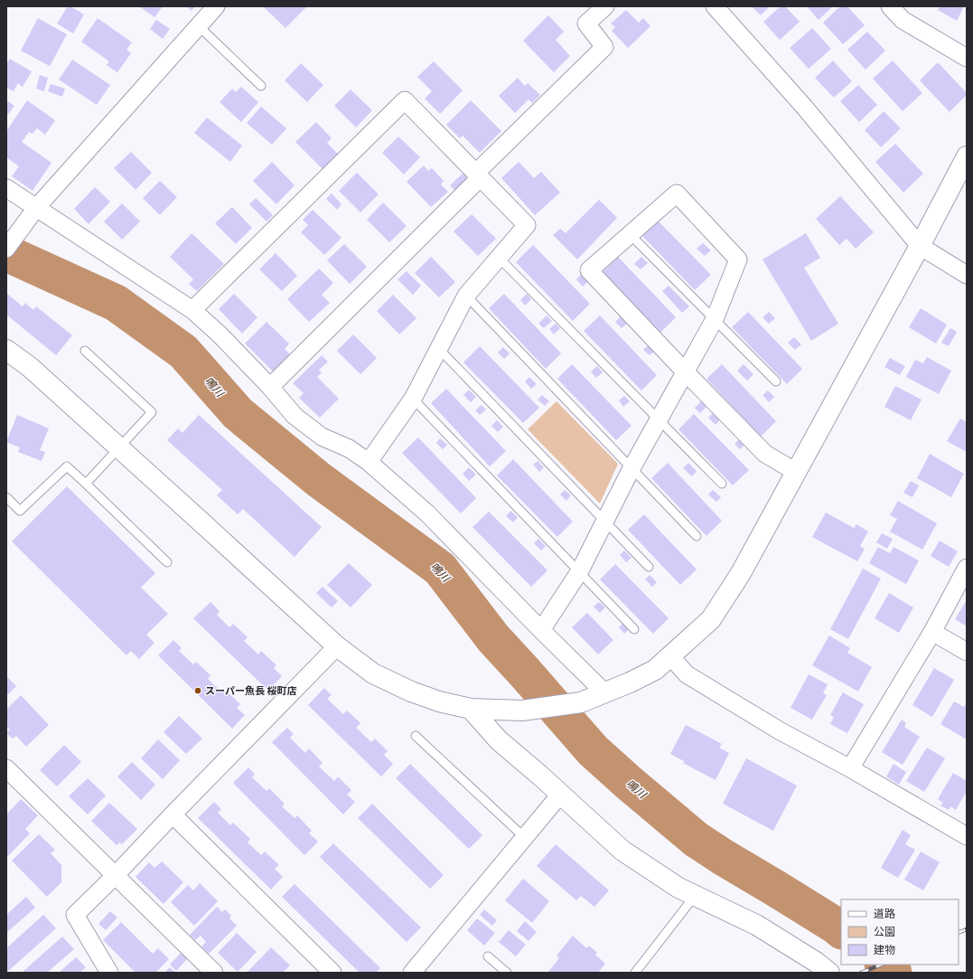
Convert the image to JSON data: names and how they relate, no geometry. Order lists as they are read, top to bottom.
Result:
{
  "water": ["鳴川"],
  "places": ["スーパー魚長 桜町店"],
  "legend": ["道路", "公園", "建物"]
}
